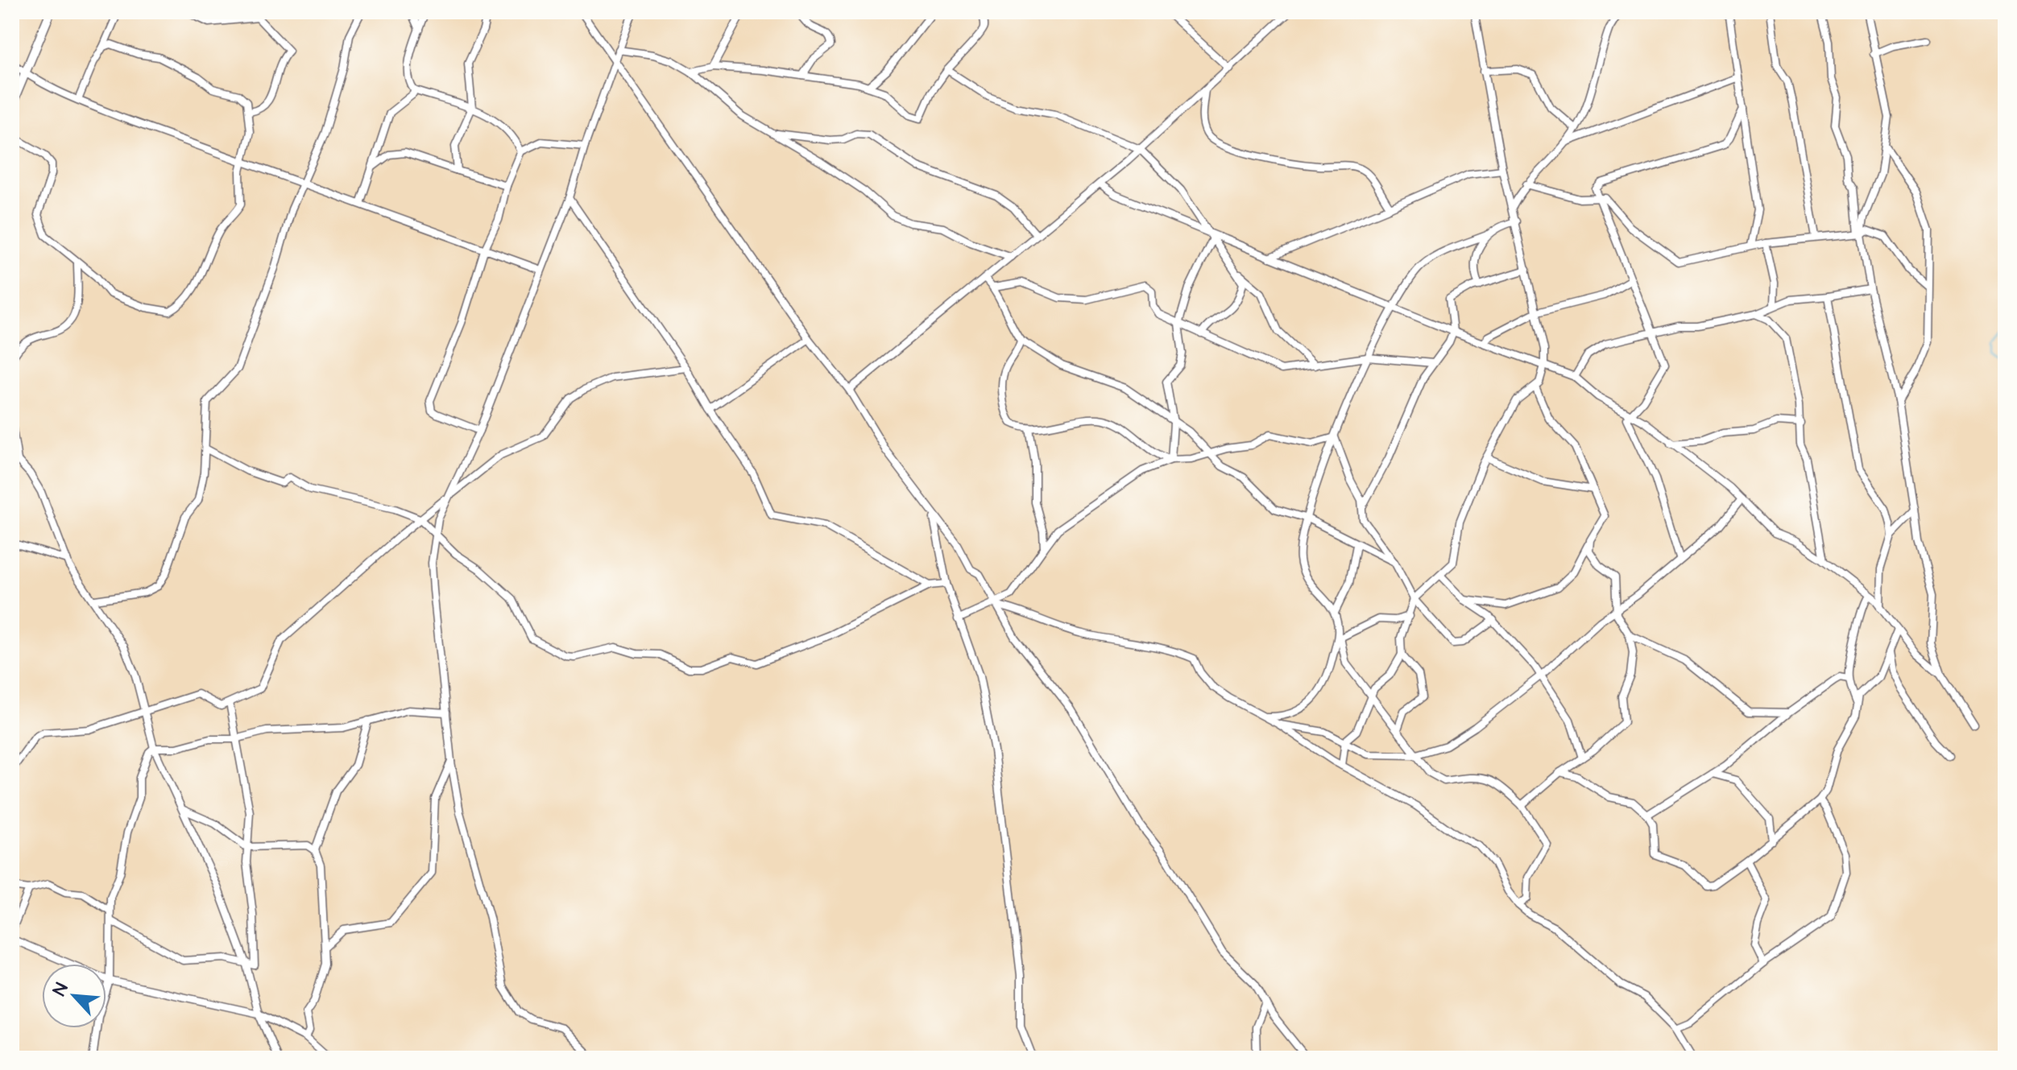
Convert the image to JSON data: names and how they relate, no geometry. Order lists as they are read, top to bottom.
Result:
{
  "north": "top left"
}
